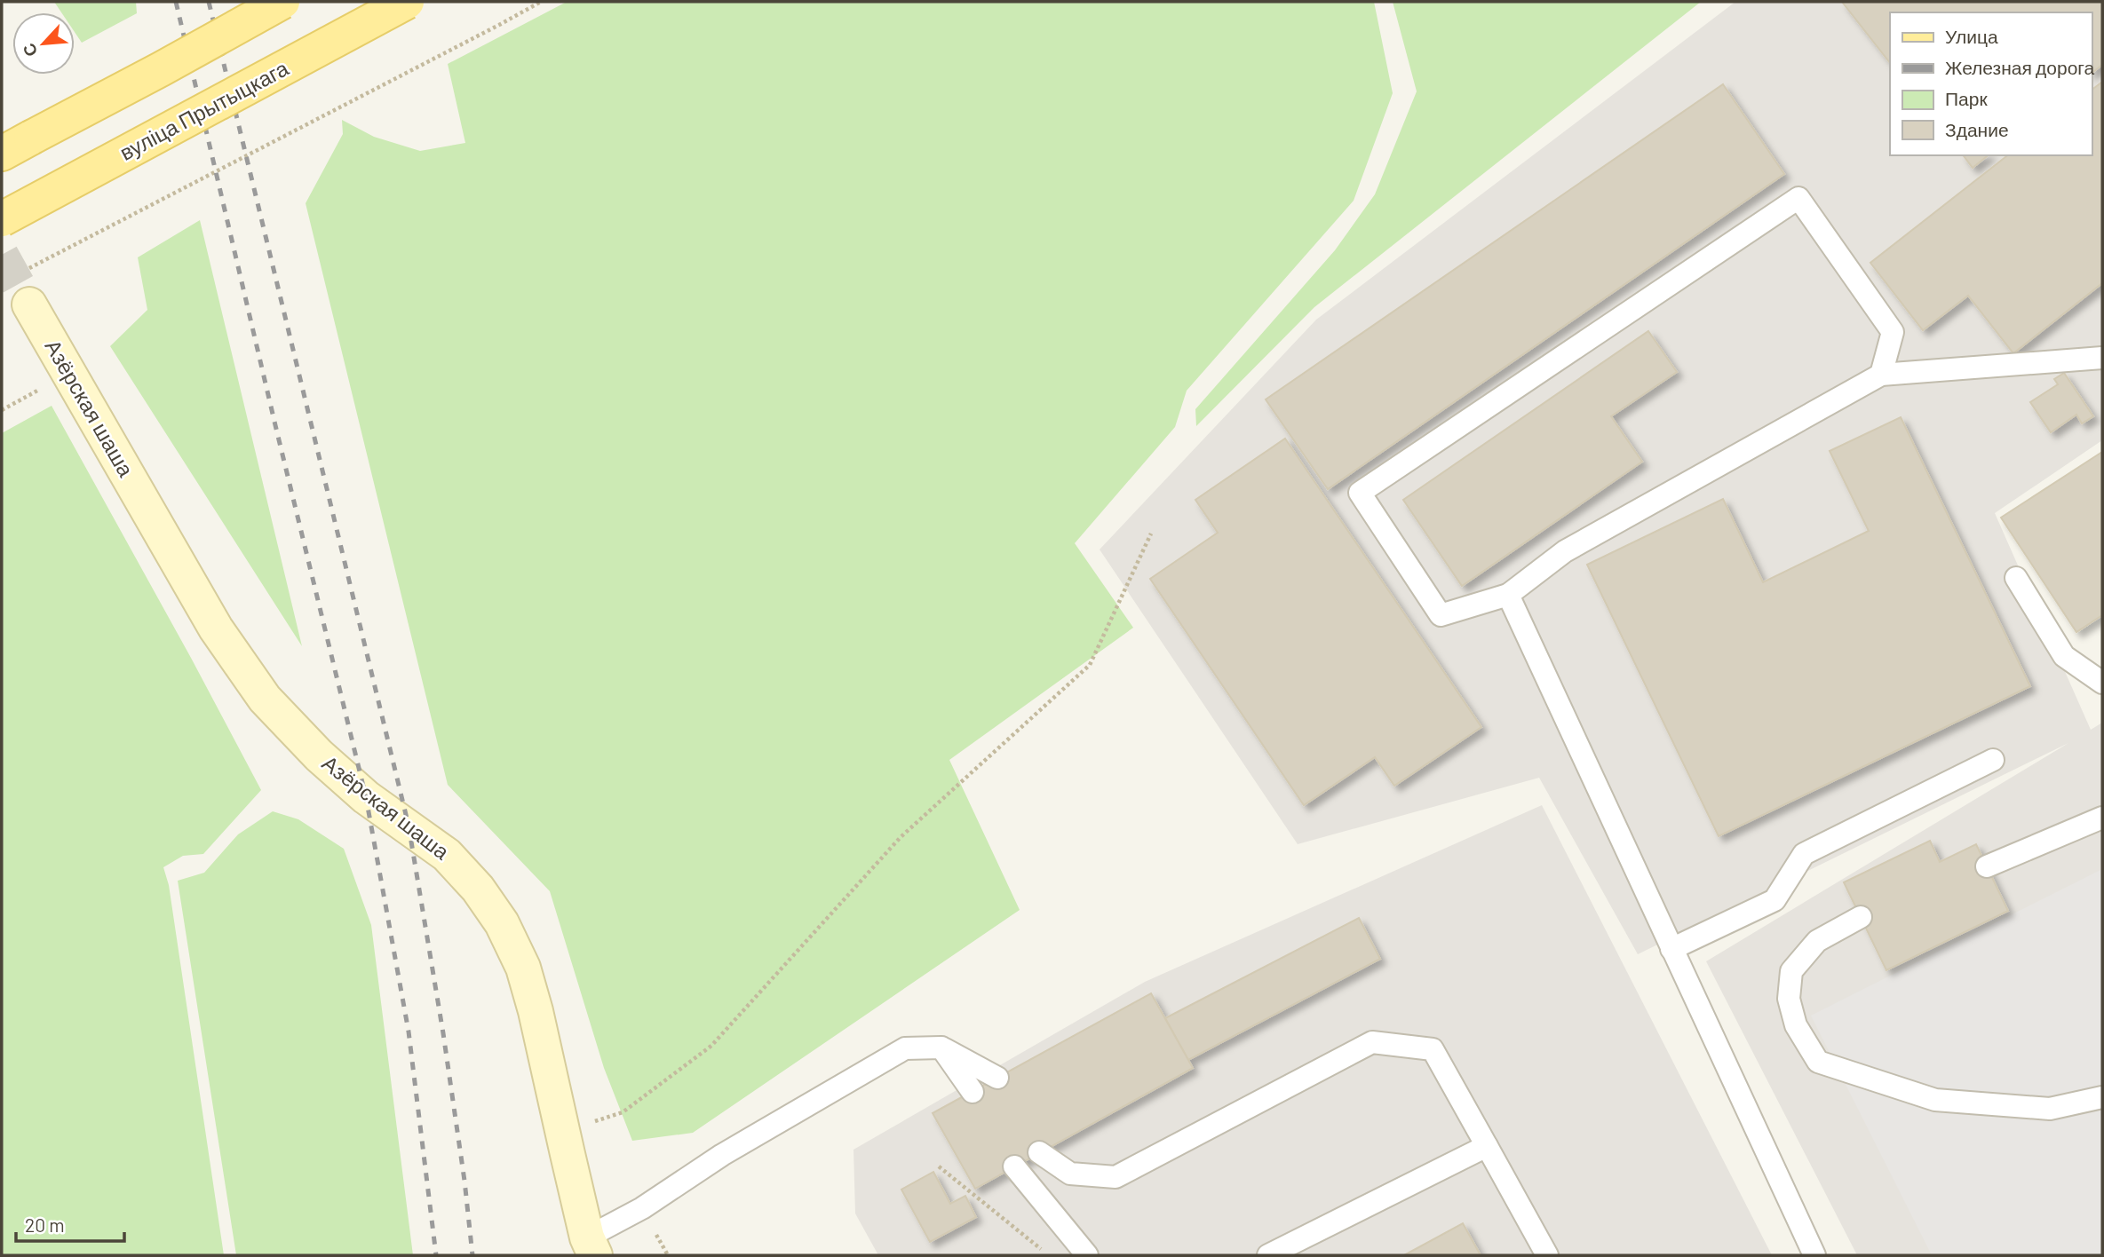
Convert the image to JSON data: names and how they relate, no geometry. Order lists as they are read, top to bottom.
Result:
{
  "streets": {
    "main road": ["вуліца Прытыцкага", "Азёрская шаша"]
  },
  "legend": [
    "Улица",
    "Железная дорога",
    "Парк",
    "Здание"
  ],
  "scale_bar": "20 m",
  "north": "bottom left"
}
